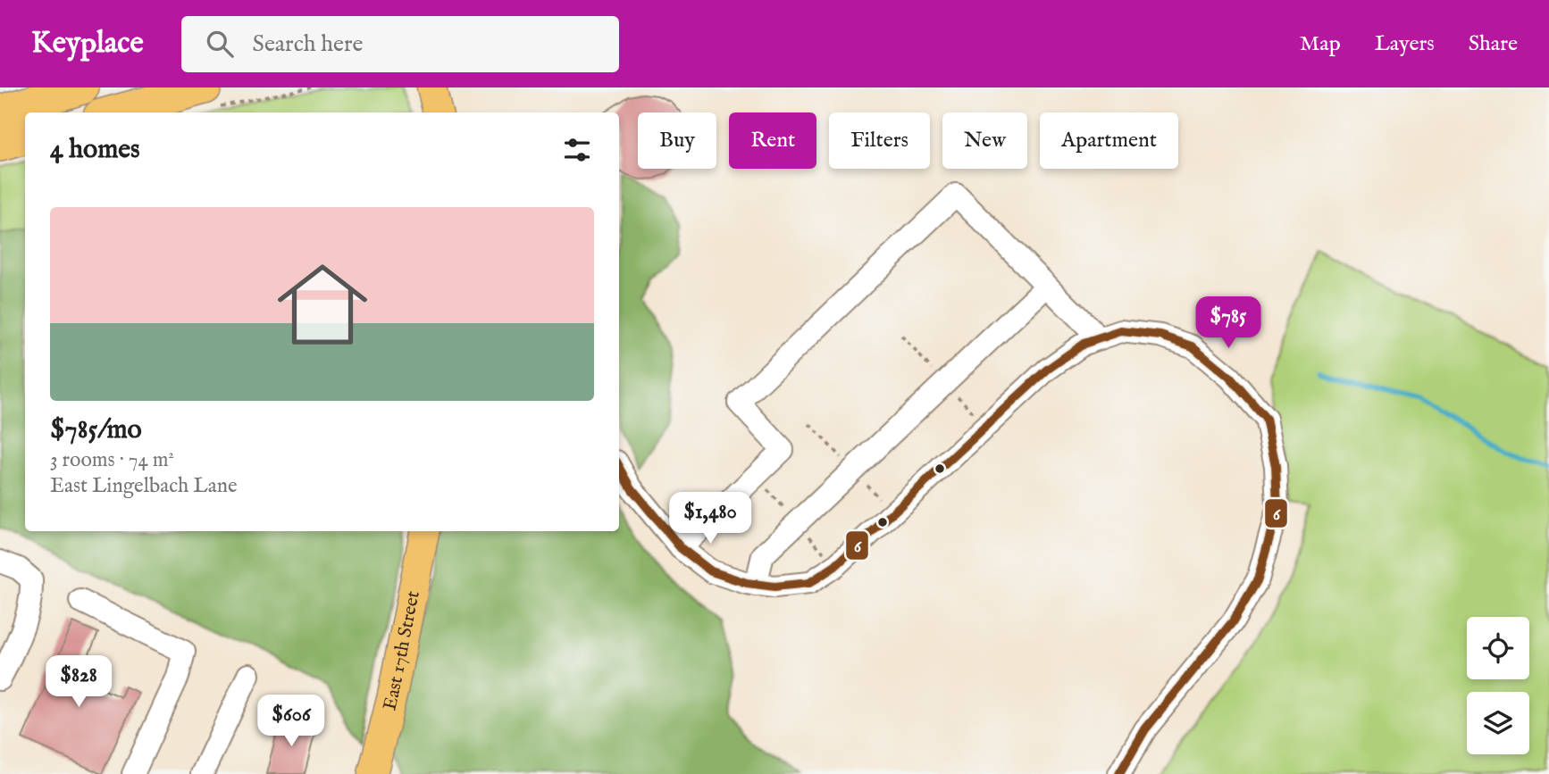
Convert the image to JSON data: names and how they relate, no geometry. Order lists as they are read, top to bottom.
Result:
{
  "streets": {
    "main road": ["East 17th Street"]
  },
  "lines": ["transit line 6"],
  "page": {
    "header": "Keyplace",
    "search": "Search here",
    "nav": ["Map", "Layers", "Share"],
    "chip": [
      "Buy",
      "Rent",
      "Filters",
      "New",
      "Apartment"
    ],
    "heading": "4 homes",
    "list": [
      {
        "name": "$785/mo",
        "note": "3 rooms · 74 m² · East Lingelbach Lane"
      }
    ],
    "price": [
      "$785",
      "$1,480",
      "$828",
      "$606"
    ]
  }
}
